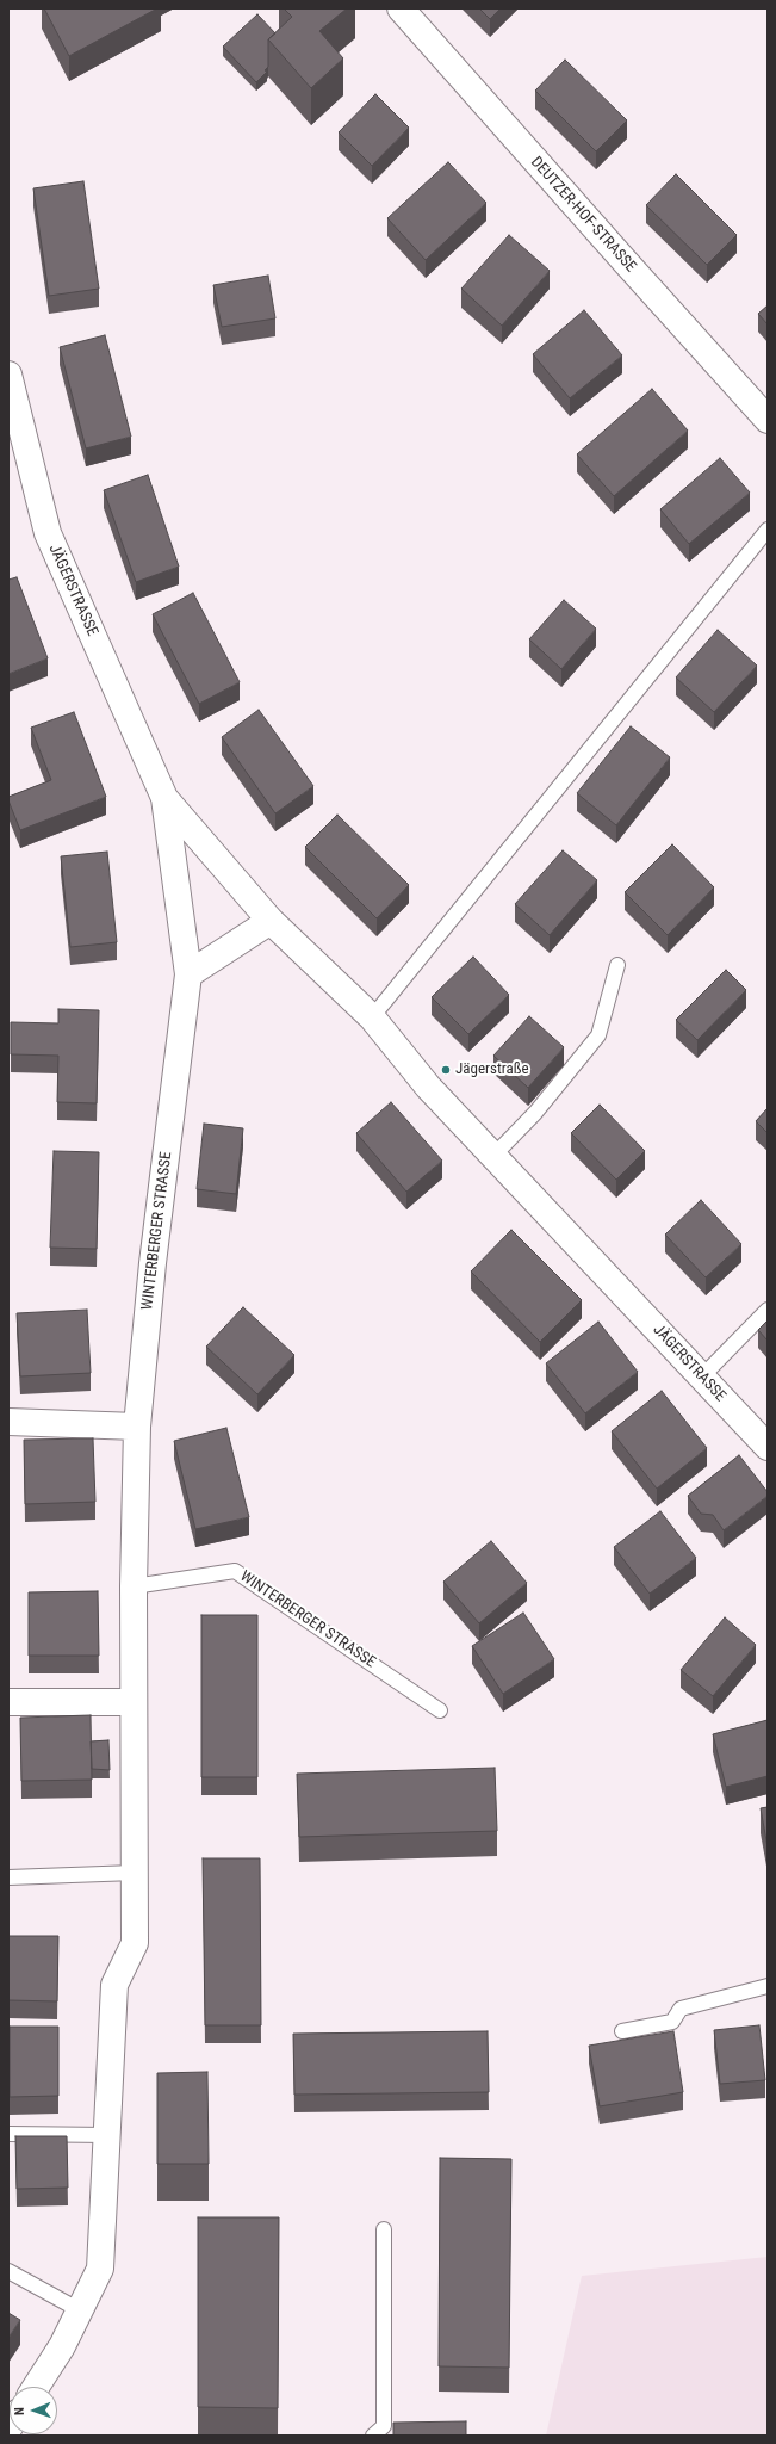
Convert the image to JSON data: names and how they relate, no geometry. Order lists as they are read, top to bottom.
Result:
{
  "streets": {
    "street": ["DEUTZER-HOF-STRASSE", "JÄGERSTRASSE", "WINTERBERGER STRASSE"]
  },
  "crossings": [
    ["JÄGERSTRASSE", "WINTERBERGER STRASSE"]
  ],
  "places": ["Jägerstraße"],
  "north": "left"
}
